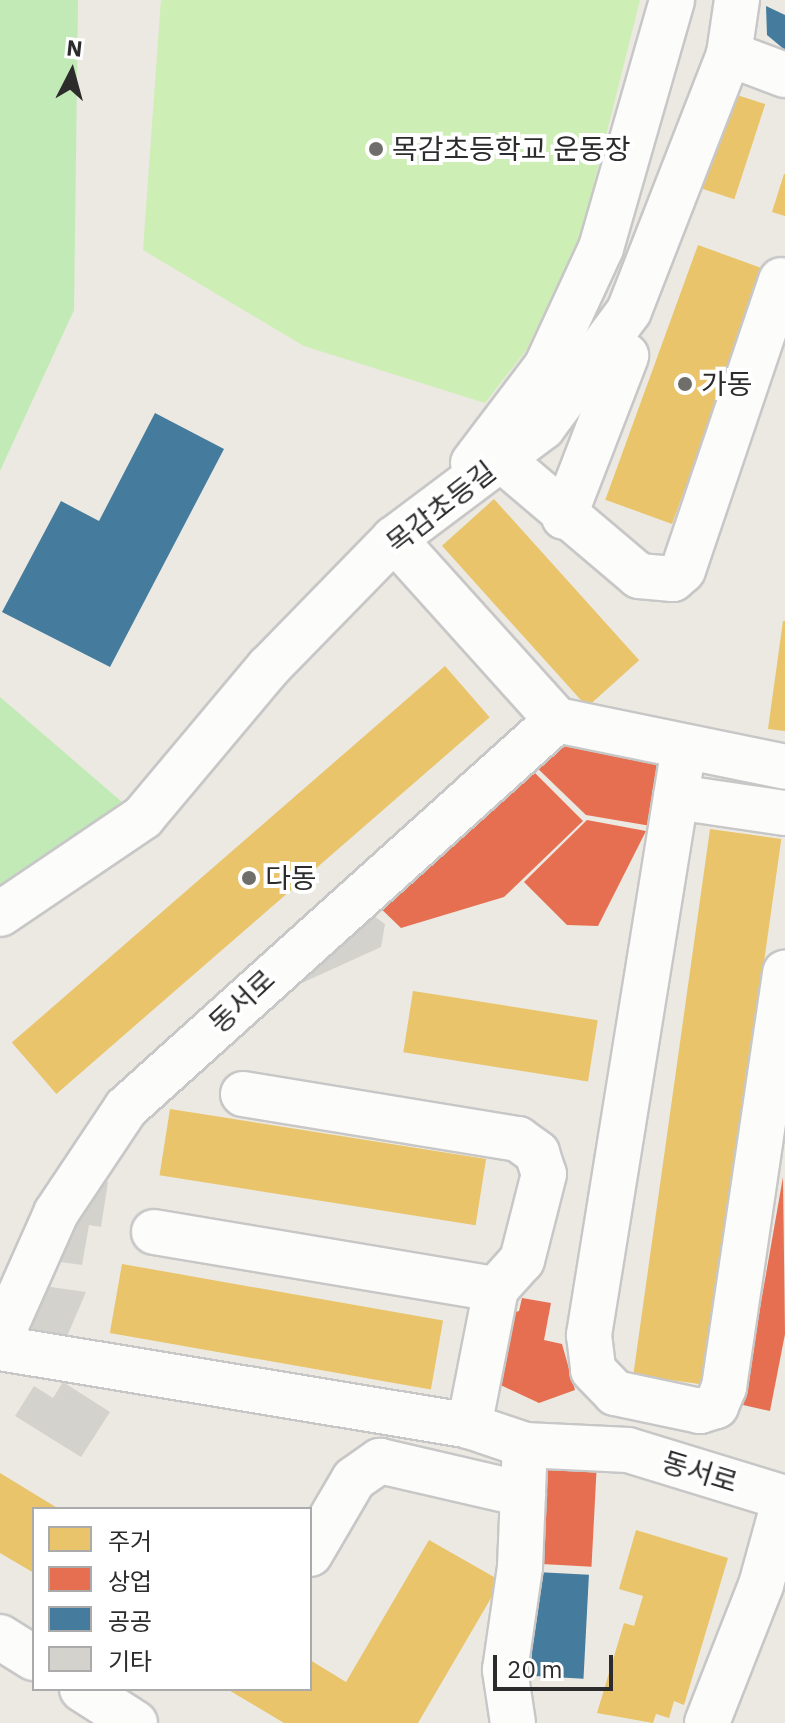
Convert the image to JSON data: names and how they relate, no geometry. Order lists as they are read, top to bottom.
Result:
{
  "streets": {
    "street": ["목감초등길", "동서로"]
  },
  "places": ["목감초등학교 운동장", "가동", "다동"],
  "legend": [
    "주거",
    "상업",
    "공공",
    "기타"
  ],
  "scale_bar": "20 m",
  "north": "top"
}
